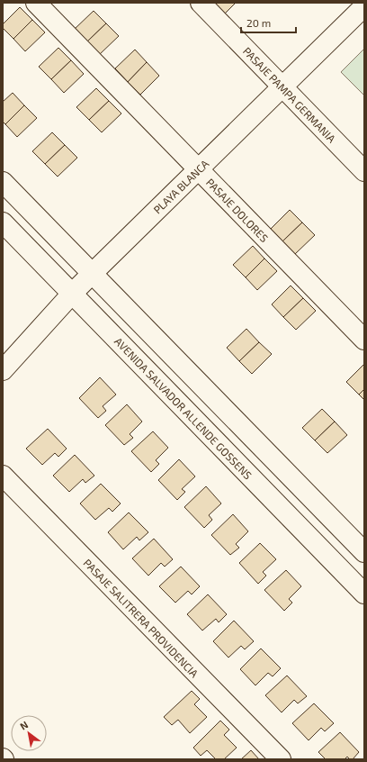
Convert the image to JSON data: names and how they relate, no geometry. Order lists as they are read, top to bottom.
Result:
{
  "streets": {
    "street": [
      "PASAJE PAMPA GERMANIA",
      "PLAYA BLANCA",
      "PASAJE DOLORES",
      "AVENIDA SALVADOR ALLENDE GOSSENS",
      "PASAJE SALITRERA PROVIDENCIA"
    ]
  },
  "crossings": [
    ["PASAJE PAMPA GERMANIA", "PLAYA BLANCA"],
    ["PLAYA BLANCA", "PASAJE DOLORES"],
    ["PLAYA BLANCA", "AVENIDA SALVADOR ALLENDE GOSSENS"]
  ],
  "scale_bar": "20 m",
  "north": "top left"
}
